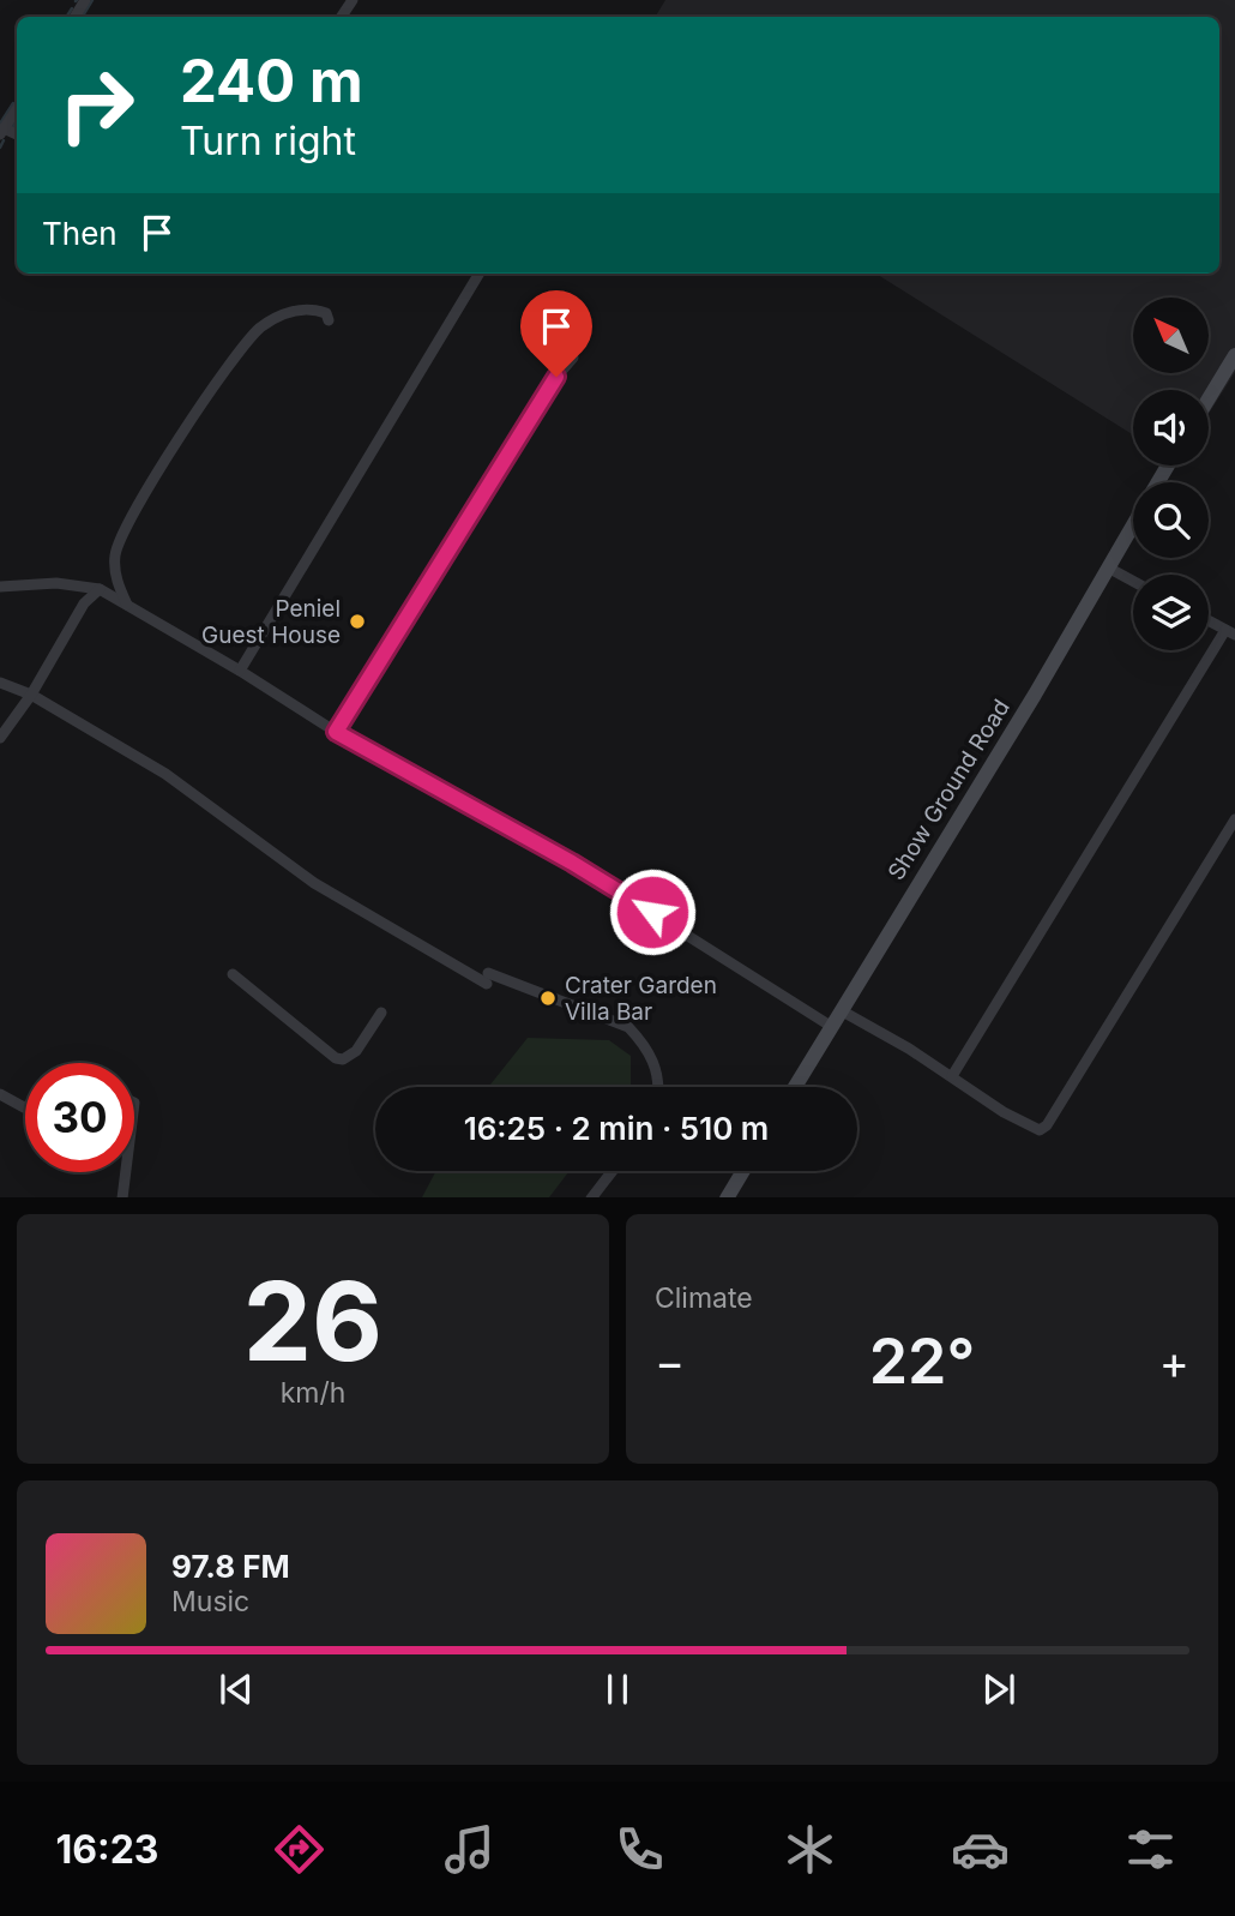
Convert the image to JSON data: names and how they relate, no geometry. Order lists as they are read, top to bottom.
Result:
{
  "streets": {
    "main road": ["Show Ground Road"]
  },
  "places": ["Peniel Guest House", "Crater Garden Villa Bar"],
  "north": "top left",
  "page": {
    "turn": ["240 m", "Turn right"],
    "then": "Then",
    "limit": "30",
    "trip": "16:25 · 2 min · 510 m",
    "tile": [
      ["26", "km/h"],
      "Climate"
    ],
    "heat": ["−", "22°", "+"],
    "song": ["97.8 FM", "Music"],
    "tabs": "16:23"
  }
}
